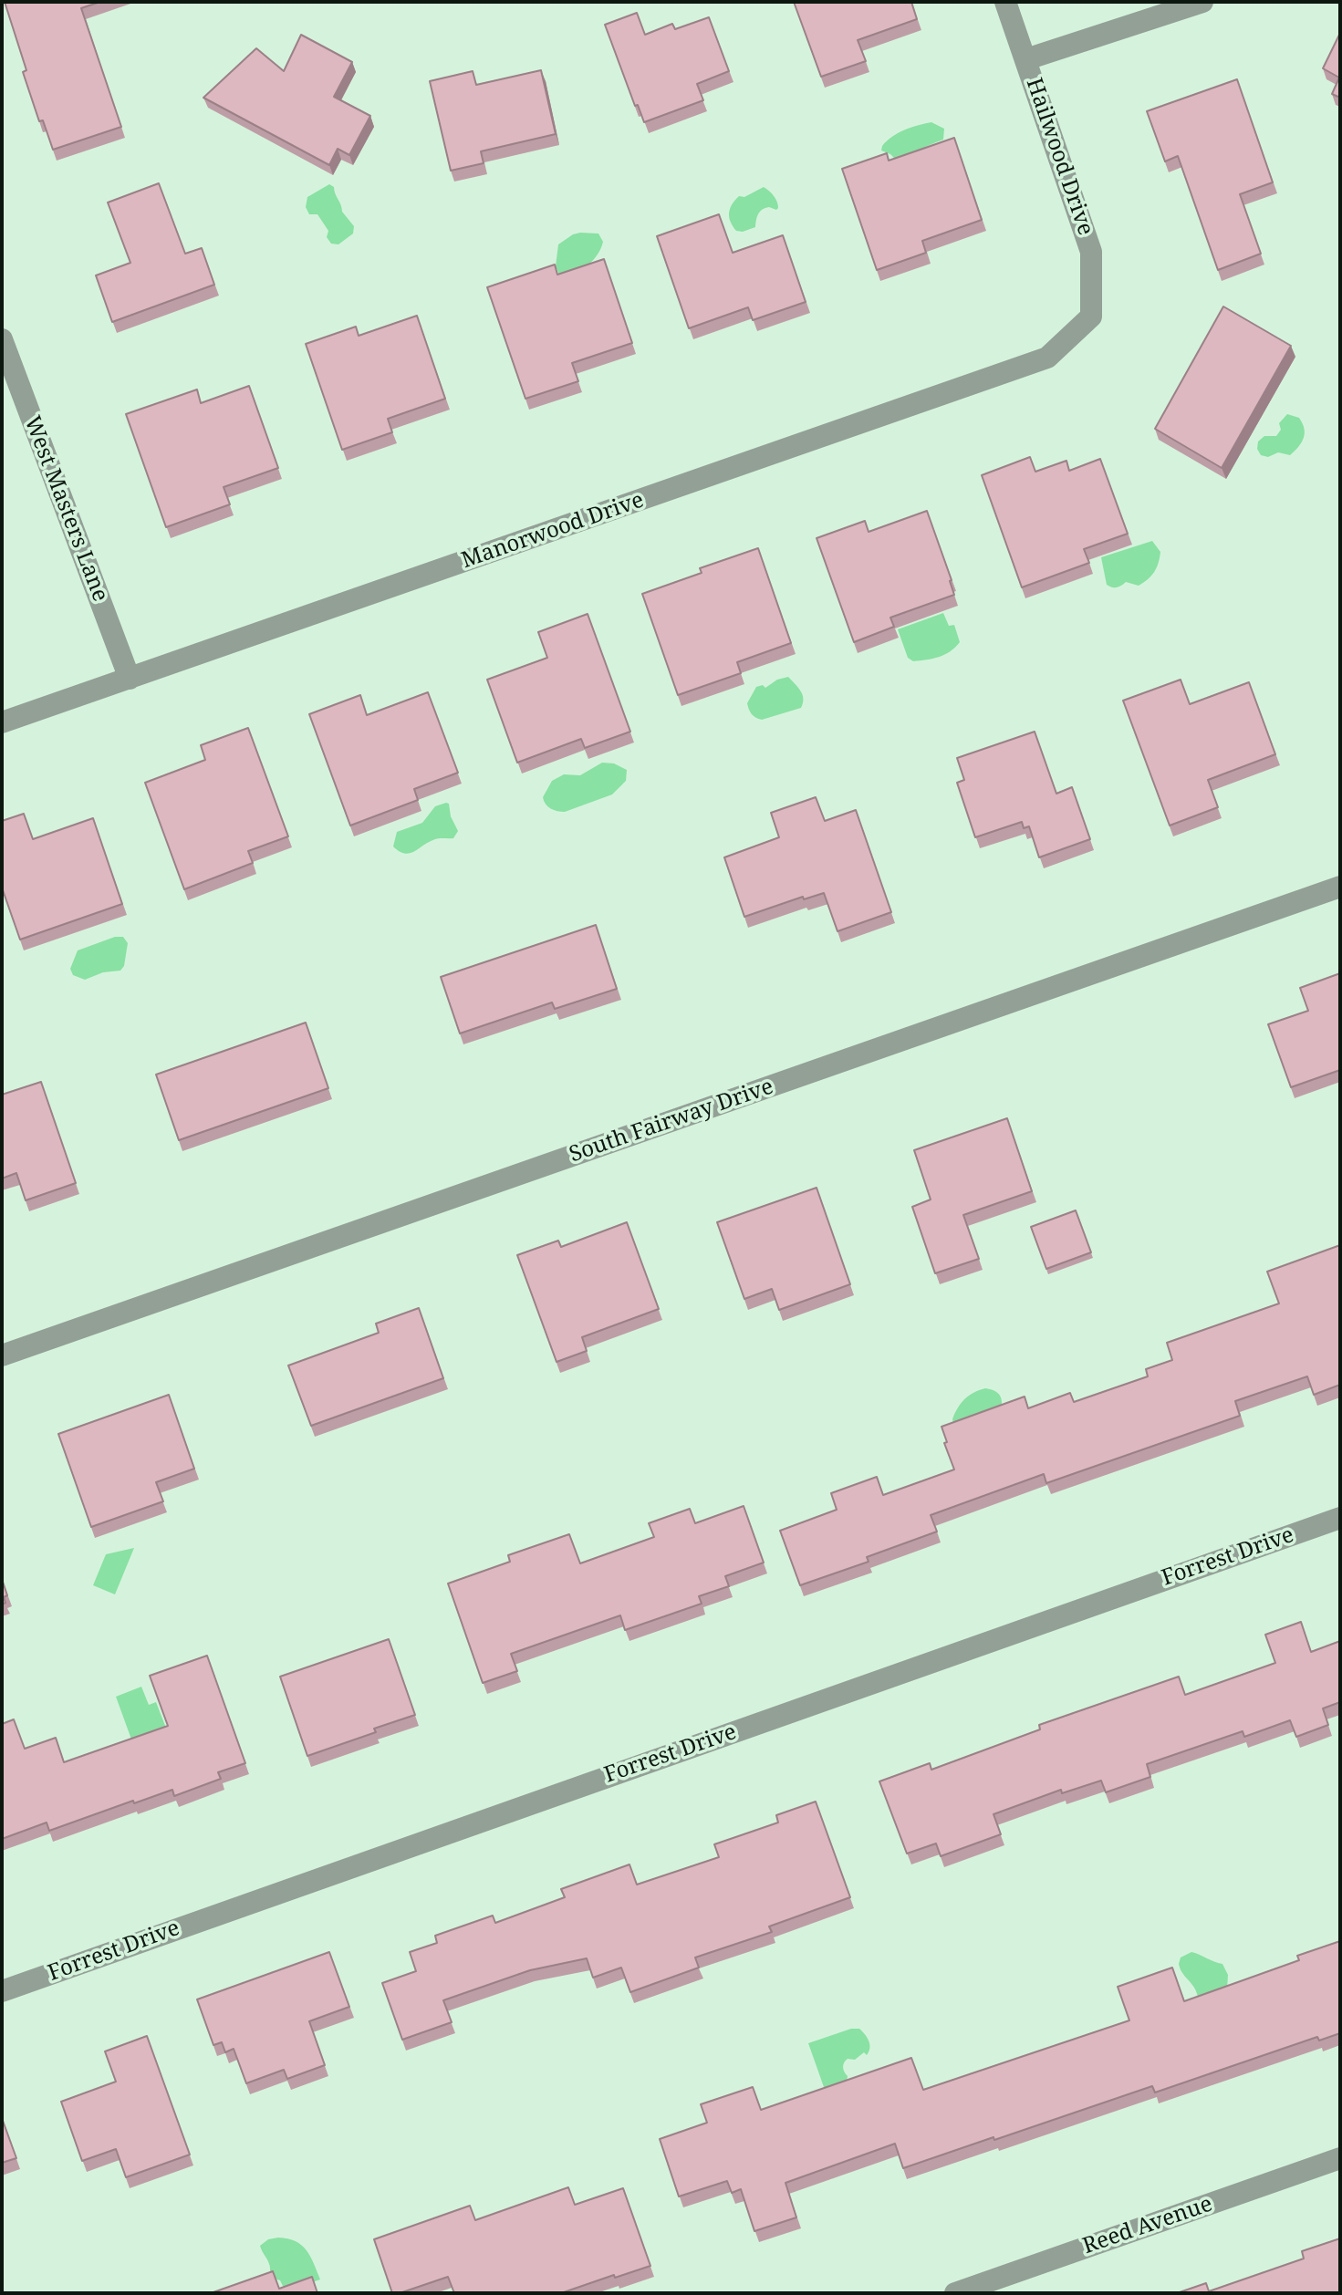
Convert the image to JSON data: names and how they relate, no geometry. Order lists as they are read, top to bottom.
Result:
{
  "streets": {
    "street": [
      "Hailwood Drive",
      "West Masters Lane",
      "Manorwood Drive",
      "South Fairway Drive",
      "Forrest Drive",
      "Reed Avenue"
    ]
  },
  "crossings": [
    ["Hailwood Drive", "Manorwood Drive"],
    ["West Masters Lane", "Manorwood Drive"]
  ]
}
